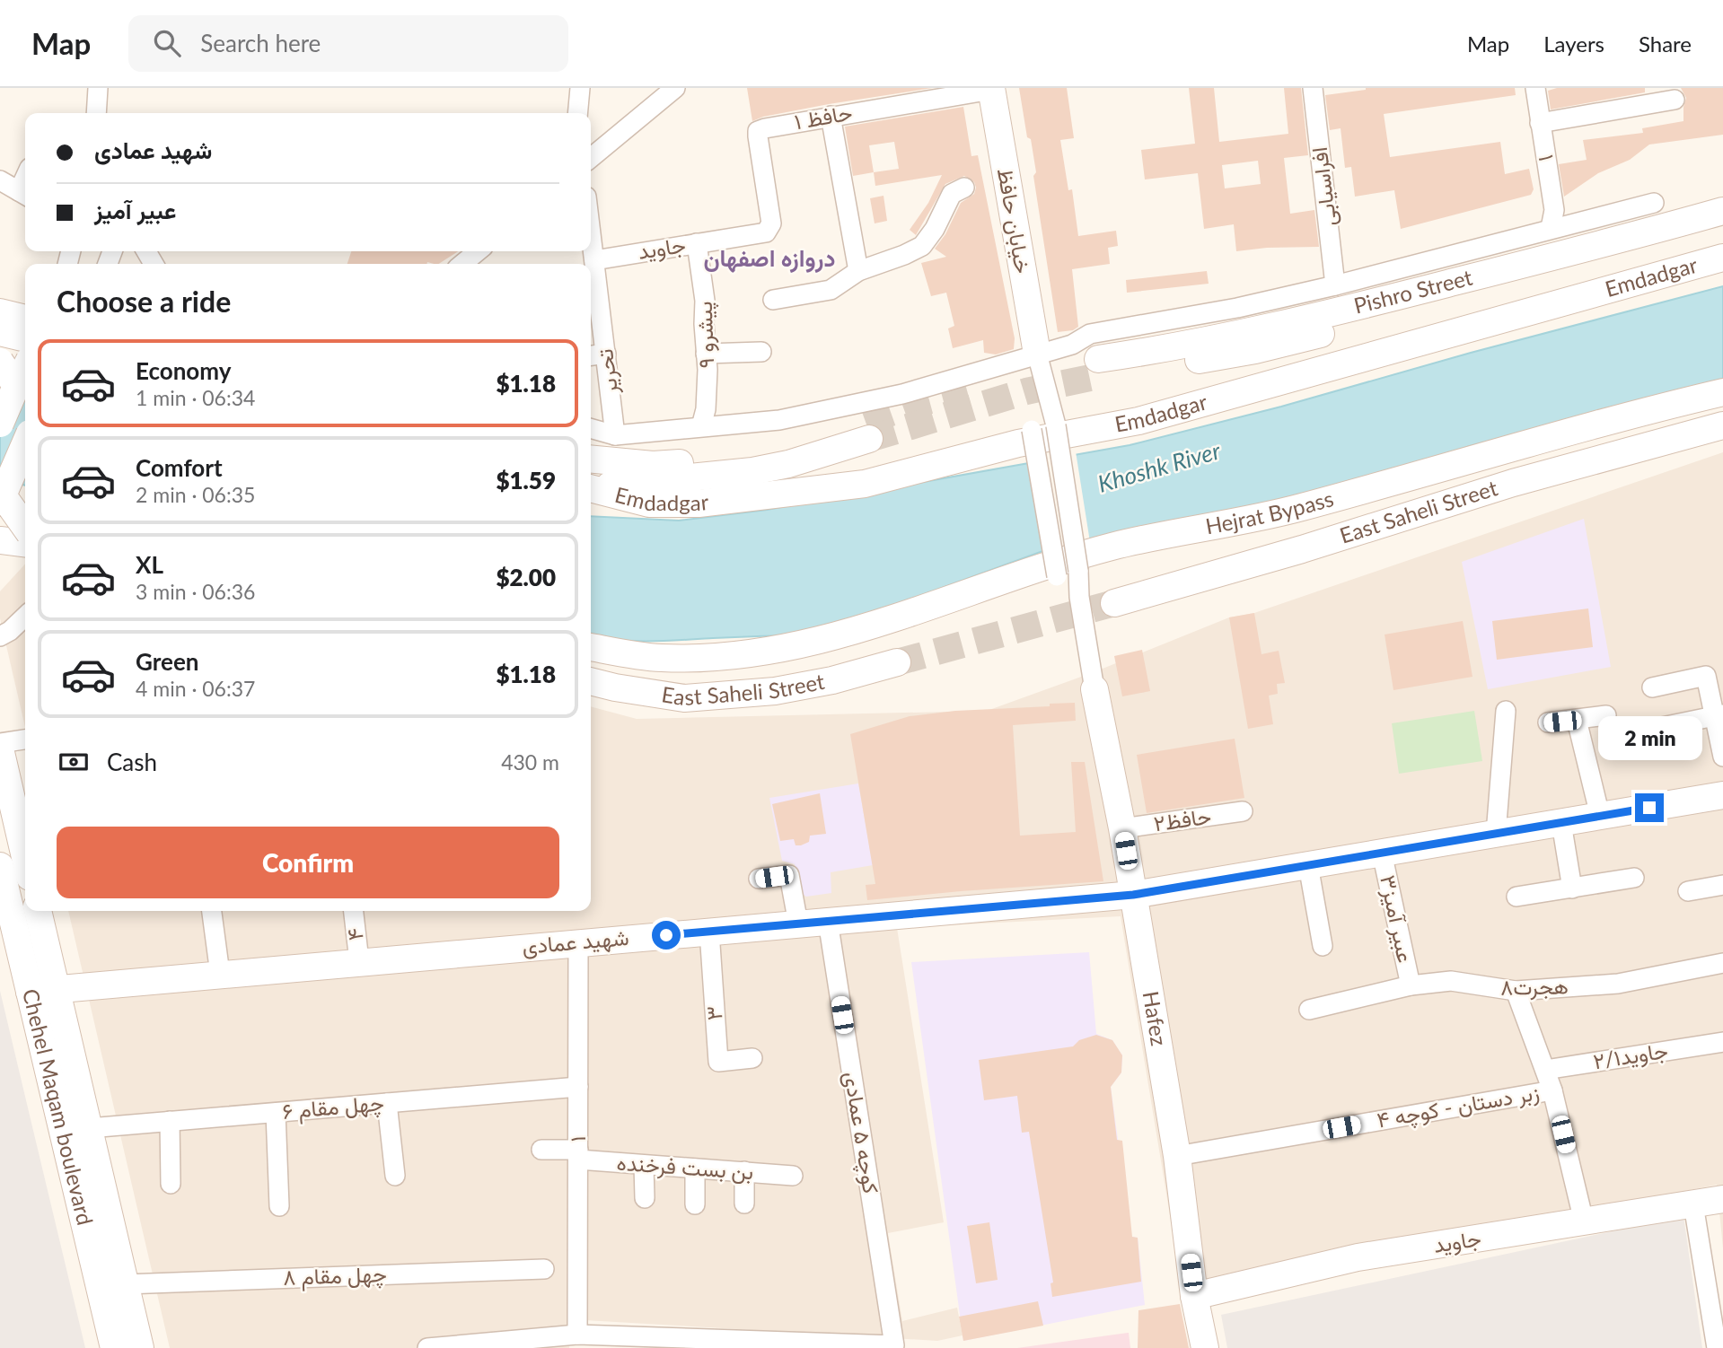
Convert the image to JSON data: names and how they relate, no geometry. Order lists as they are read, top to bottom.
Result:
{
  "streets": {
    "main road": [
      "خیابان حافظ",
      "جاوید",
      "Emdadgar",
      "Pishro Street",
      "Hejrat Bypass",
      "East Saheli Street",
      "شهید عمادی",
      "Hafez",
      "Chehel Maqam boulevard"
    ],
    "street": [
      "حافظ ۱",
      "۱",
      "افراسیابی",
      "پیشرو ۹",
      "تحریر",
      "۲حافظ",
      "۳عبیر آمیز",
      "۴",
      "هجرت۸",
      "۳",
      "۲/۱جاوید",
      "زبر دستان - کوچه ۴",
      "چهل مقام ۶",
      "کوچه ۵ عمادی",
      "بن بست فرخنده",
      "چهل مقام ۸"
    ]
  },
  "crossings": [
    ["حافظ ۱", "خیابان حافظ"],
    ["حافظ ۱", "جاوید"],
    ["۱", "شهید عمادی"],
    ["۱", "چهل مقام ۶"],
    ["۱", "کوچه ۵ عمادی"],
    ["۱", "بن بست فرخنده"],
    ["جاوید", "پیشرو ۹"],
    ["جاوید", "تحریر"],
    ["جاوید", "Hafez"],
    ["۲حافظ", "Hafez"],
    ["۳عبیر آمیز", "شهید عمادی"],
    ["۳عبیر آمیز", "هجرت۸"],
    ["۴", "شهید عمادی"],
    ["شهید عمادی", "۳"],
    ["شهید عمادی", "Hafez"],
    ["شهید عمادی", "Chehel Maqam boulevard"],
    ["شهید عمادی", "کوچه ۵ عمادی"],
    ["Hafez", "زبر دستان - کوچه ۴"],
    ["Chehel Maqam boulevard", "چهل مقام ۶"],
    ["Chehel Maqam boulevard", "چهل مقام ۸"]
  ],
  "districts": ["دروازه اصفهان"],
  "water": ["Khoshk River"],
  "page": {
    "header": "Map",
    "search": "Search here",
    "nav": ["Map", "Layers", "Share"],
    "banner": ["شهید عمادی", "عبیر آمیز"],
    "heading": "Choose a ride",
    "list": [
      {
        "name": "Economy",
        "note": "1 min · 06:34",
        "value": "$1.18"
      },
      {
        "name": "Comfort",
        "note": "2 min · 06:35",
        "value": "$1.59"
      },
      {
        "name": "XL",
        "note": "3 min · 06:36",
        "value": "$2.00"
      },
      {
        "name": "Green",
        "note": "4 min · 06:37",
        "value": "$1.18"
      }
    ],
    "bubble": "2 min",
    "pay": ["Cash", "430 m"],
    "buttons": "Confirm"
  }
}
